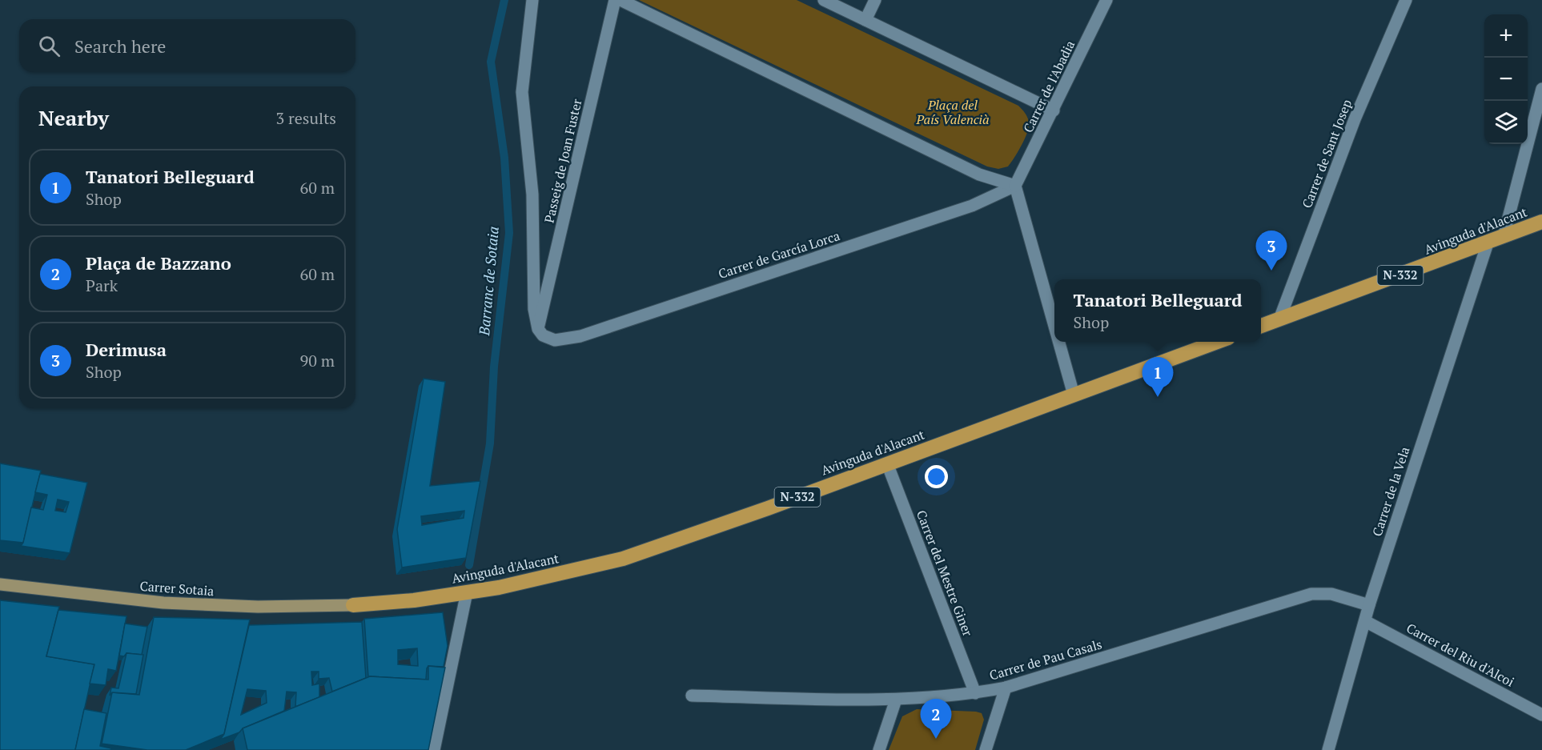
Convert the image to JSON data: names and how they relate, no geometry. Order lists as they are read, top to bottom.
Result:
{
  "streets": {
    "highway": ["Avinguda d'Alacant", "N-332"],
    "main road": ["Carrer Sotaia"],
    "street": [
      "Carrer de l'Abadia",
      "Carrer de Sant Josep",
      "Passeig de Joan Fuster",
      "Carrer de García Lorca",
      "Carrer de la Vela",
      "Carrer del Mestre Giner",
      "Carrer del Riu d'Alcoi",
      "Carrer de Pau Casals"
    ]
  },
  "crossings": [
    ["Carrer de l'Abadia", "Carrer de García Lorca"],
    ["Carrer de Sant Josep", "Avinguda d'Alacant"],
    ["Passeig de Joan Fuster", "Carrer de García Lorca"],
    ["Avinguda d'Alacant", "Carrer de la Vela"],
    ["Avinguda d'Alacant", "Carrer del Mestre Giner"],
    ["Avinguda d'Alacant", "Carrer Sotaia"],
    ["Carrer de la Vela", "Carrer del Riu d'Alcoi"],
    ["Carrer de la Vela", "Carrer de Pau Casals"],
    ["Carrer del Mestre Giner", "Carrer de Pau Casals"]
  ],
  "water": ["Barranc de Sotaia"],
  "parks": ["Plaça del País Valencià"],
  "page": {
    "map_buttons": ["+", "−"],
    "search": "Search here",
    "heading": ["Nearby", "3 results"],
    "list": [
      {
        "mark": "1",
        "name": "Tanatori Belleguard",
        "note": "Shop",
        "value": "60 m"
      },
      {
        "mark": "2",
        "name": "Plaça de Bazzano",
        "note": "Park",
        "value": "60 m"
      },
      {
        "mark": "3",
        "name": "Derimusa",
        "note": "Shop",
        "value": "90 m"
      }
    ],
    "pins": ["3", "1", "2"],
    "popup": ["Tanatori Belleguard", "Shop"]
  }
}
